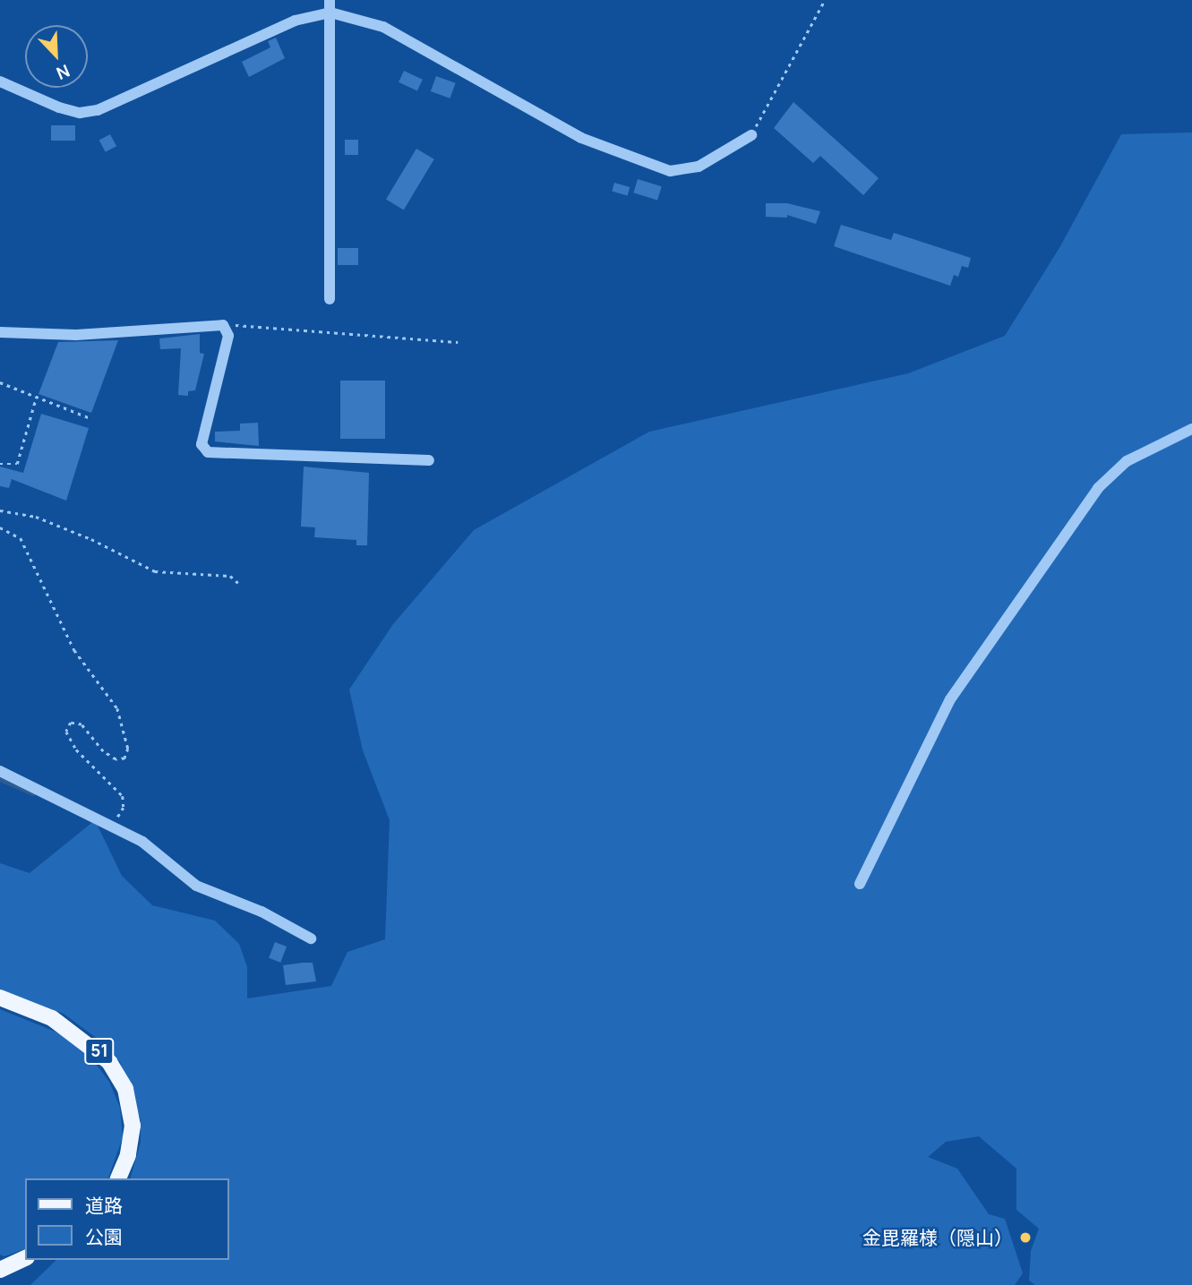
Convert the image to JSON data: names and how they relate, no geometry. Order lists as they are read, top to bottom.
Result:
{
  "streets": {
    "main road": ["51"]
  },
  "places": ["金毘羅様（隠山）"],
  "legend": ["道路", "公園"],
  "north": "bottom right"
}
